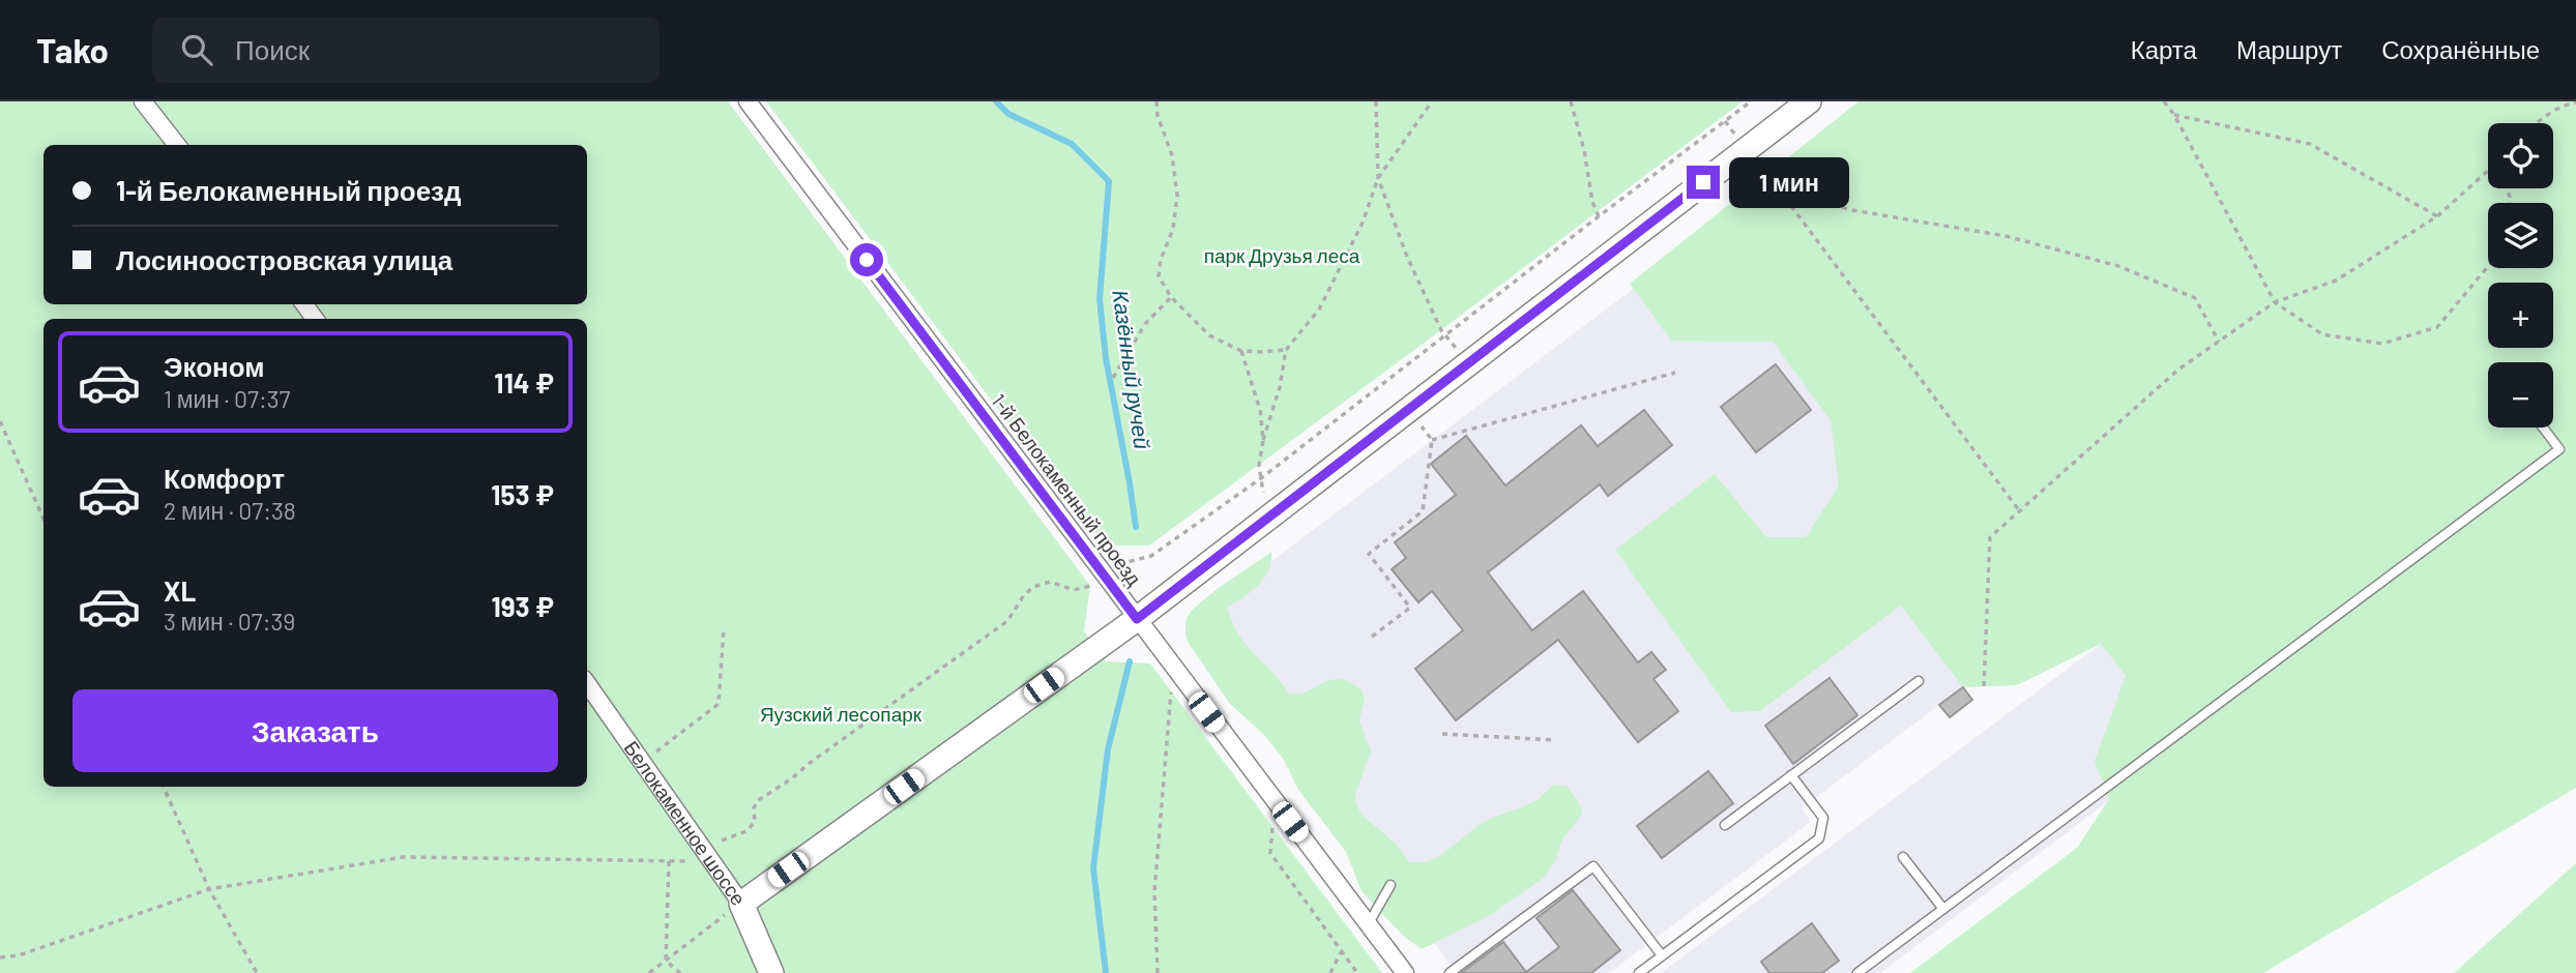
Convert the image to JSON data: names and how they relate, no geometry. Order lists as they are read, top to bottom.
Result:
{
  "streets": {
    "street": ["1-й Белокаменный проезд", "Белокаменное шоссе"]
  },
  "water": ["Казённый ручей"],
  "parks": ["парк Друзья леса", "Яузский лесопарк"],
  "page": {
    "header": "Tako",
    "search": "Поиск",
    "nav": ["Карта", "Маршрут", "Сохранённые"],
    "map_buttons": ["+", "−"],
    "banner": ["1-й Белокаменный проезд", "Лосиноостровская улица"],
    "bubble": "1 мин",
    "list": [
      {
        "name": "Эконом",
        "note": "1 мин · 07:37",
        "value": "114 ₽"
      },
      {
        "name": "Комфорт",
        "note": "2 мин · 07:38",
        "value": "153 ₽"
      },
      {
        "name": "XL",
        "note": "3 мин · 07:39",
        "value": "193 ₽"
      }
    ],
    "buttons": "Заказать"
  }
}
